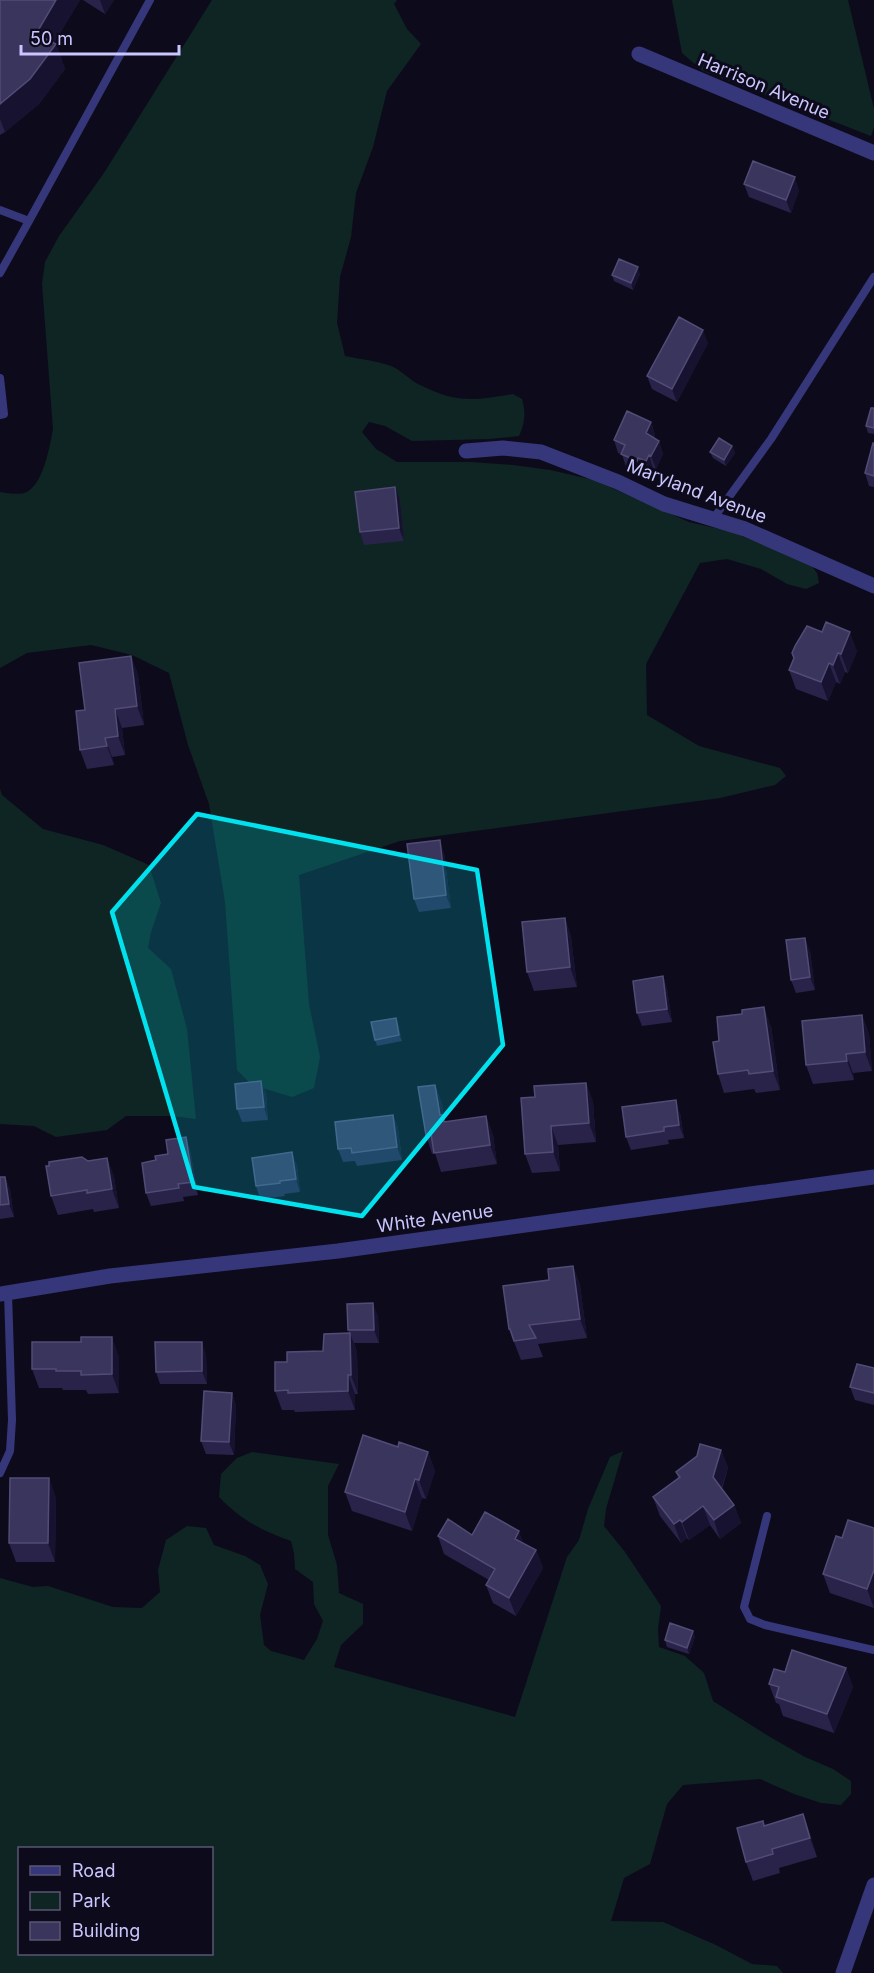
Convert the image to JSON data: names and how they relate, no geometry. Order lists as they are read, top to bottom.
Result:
{
  "streets": {
    "street": ["Harrison Avenue", "Maryland Avenue", "White Avenue"]
  },
  "legend": ["Road", "Park", "Building"],
  "scale_bar": "50 m"
}
